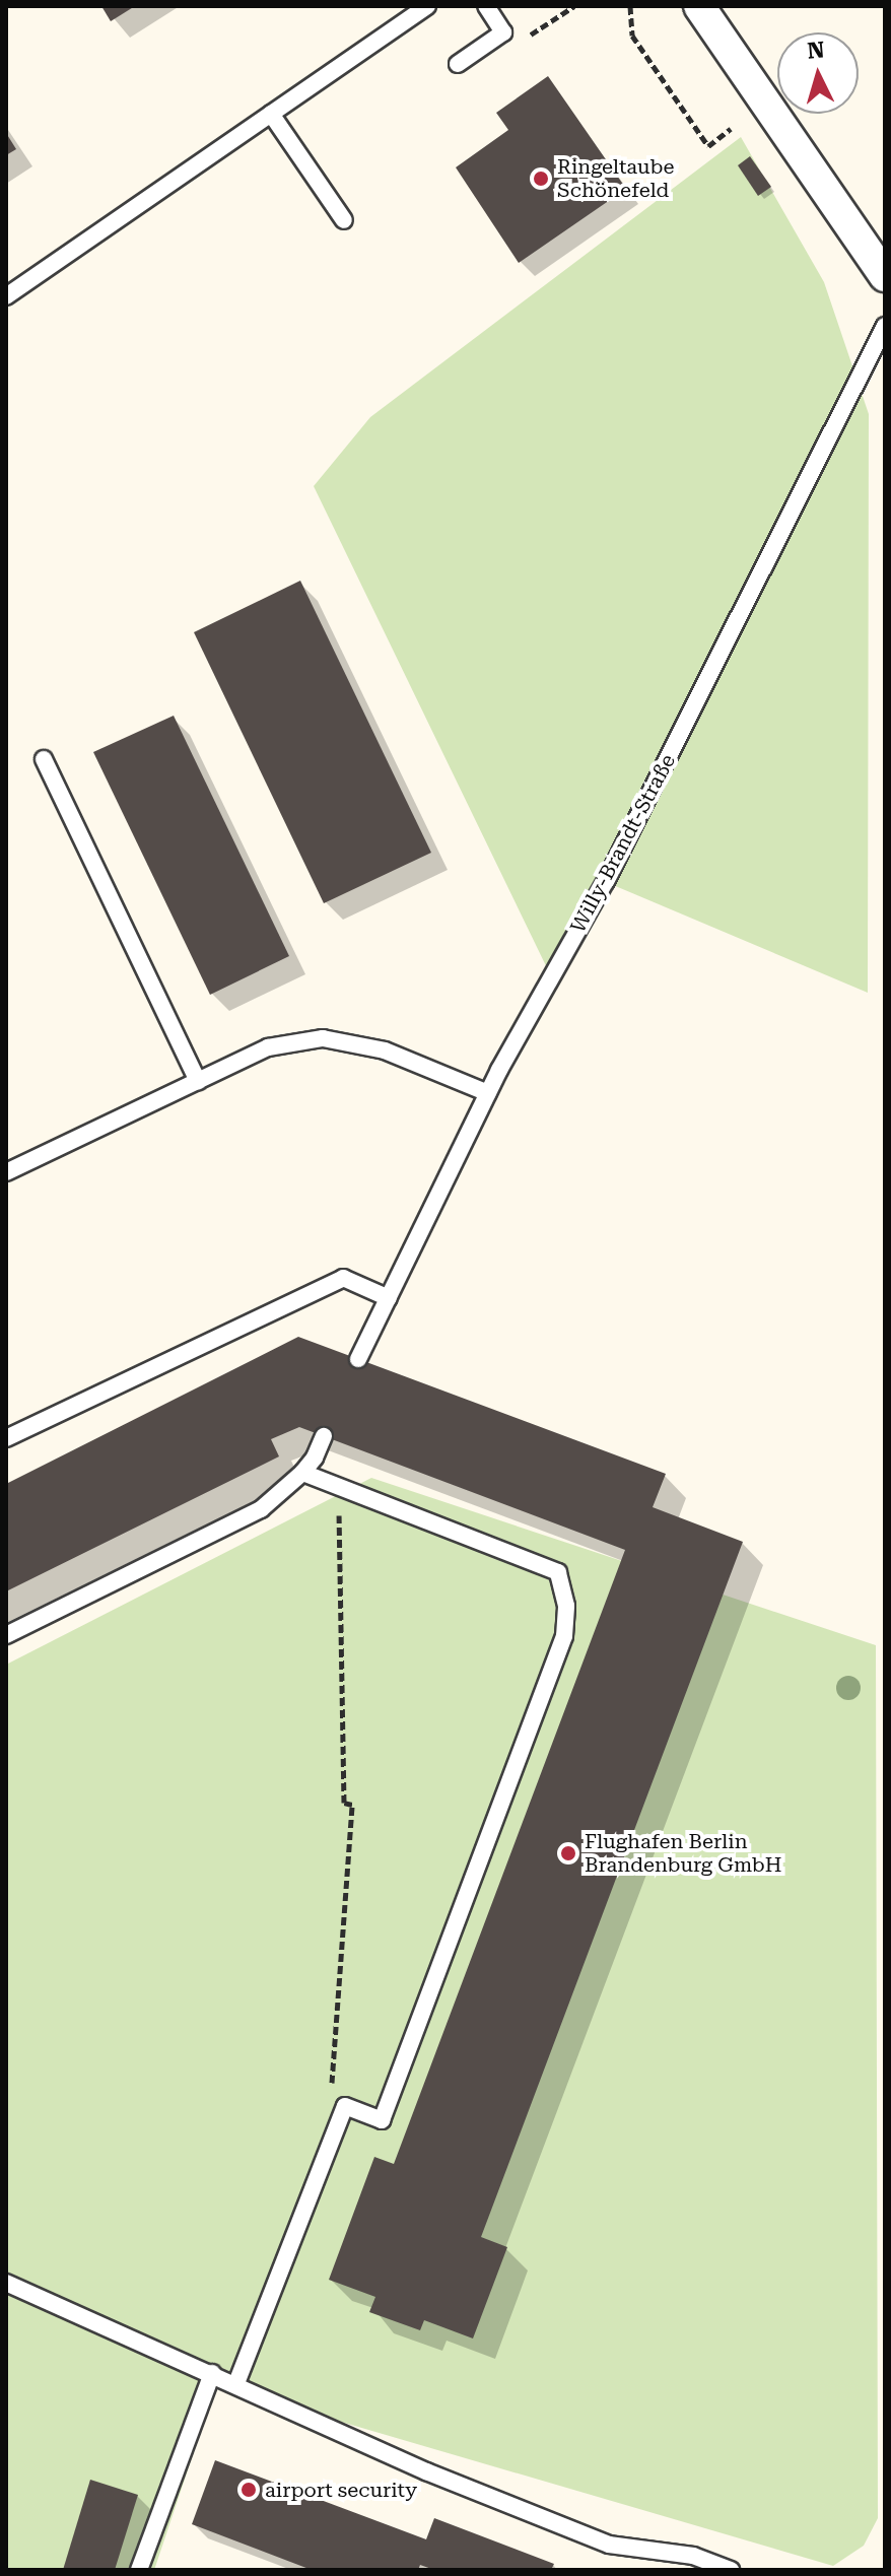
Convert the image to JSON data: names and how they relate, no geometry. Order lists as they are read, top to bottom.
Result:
{
  "streets": {
    "lane": ["Willy-Brandt-Straße"]
  },
  "places": ["Ringeltaube Schönefeld", "Flughafen Berlin Brandenburg GmbH", "airport security"],
  "north": "top"
}
